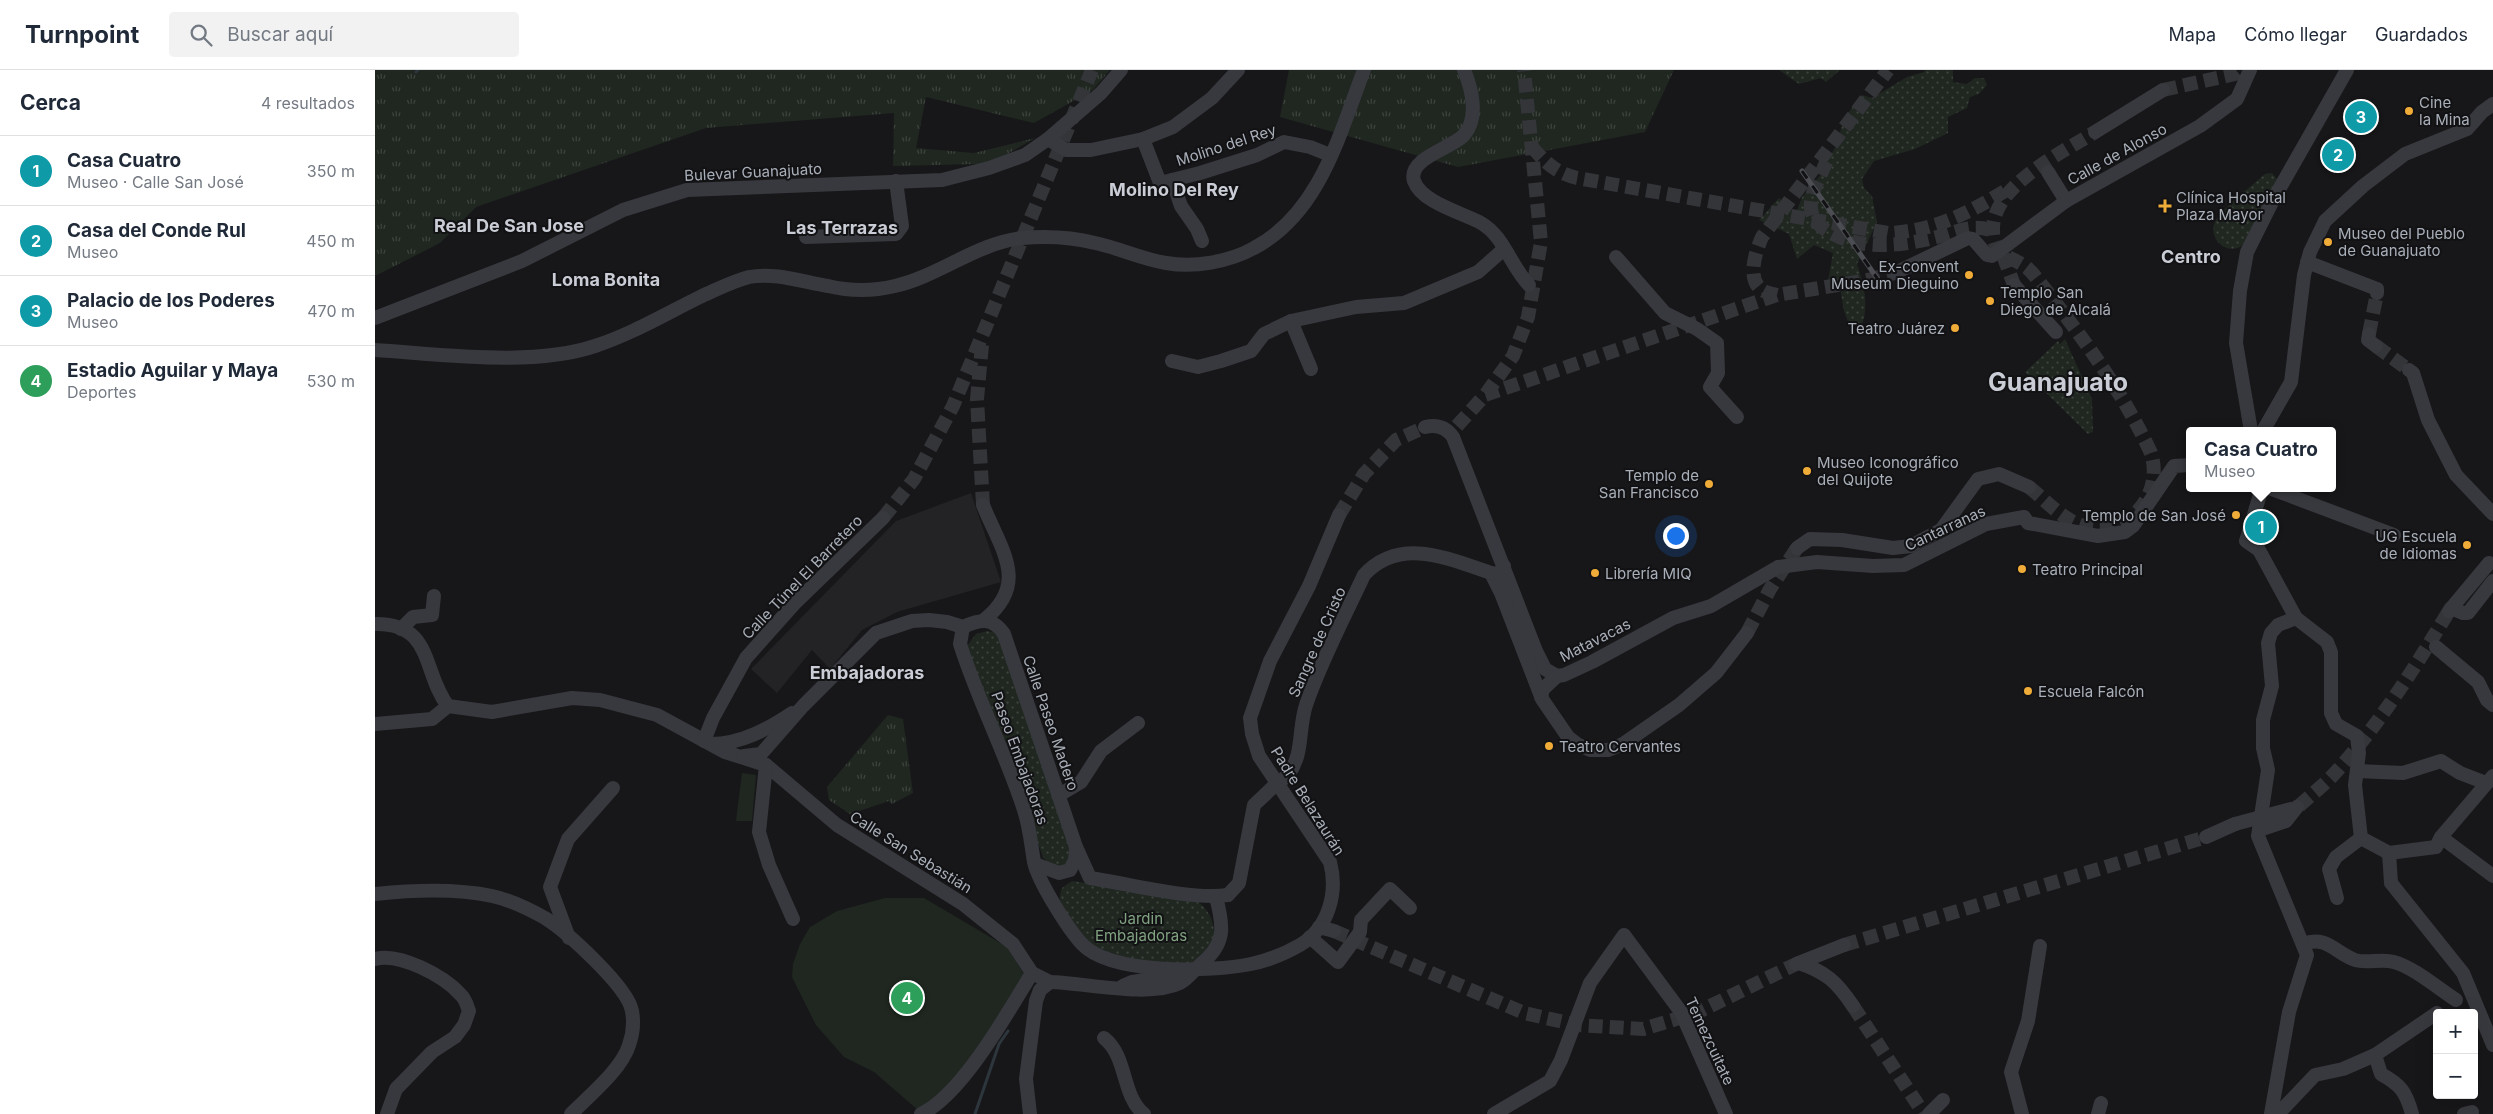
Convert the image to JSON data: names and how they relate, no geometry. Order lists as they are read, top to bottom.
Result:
{
  "streets": {
    "street": [
      "Molino del Rey",
      "Calle de Alonso",
      "Bulevar Guanajuato",
      "Cantarranas",
      "Calle Túnel El Barretero",
      "Matavacas",
      "Sangre de Cristo",
      "Calle Paseo Madero",
      "Paseo Embajadoras",
      "Padre Belazaurán",
      "Calle San Sebastián",
      "Temezcuitate"
    ]
  },
  "crossings": [
    ["Cantarranas", "Matavacas"]
  ],
  "districts": [
    "Molino Del Rey",
    "Real De San Jose",
    "Las Terrazas",
    "Centro",
    "Loma Bonita",
    "Guanajuato",
    "Embajadoras"
  ],
  "parks": ["Jardin Embajadoras"],
  "places": {
    "other": [
      "Cine la Mina",
      "Museo del Pueblo de Guanajuato",
      "Ex-convent Museum Dieguino",
      "Templo San Diego de Alcalá",
      "Teatro Juárez",
      "Museo Iconográfico del Quijote",
      "Templo de San Francisco",
      "Templo de San José",
      "UG Escuela de Idiomas",
      "Teatro Principal",
      "Librería MIQ",
      "Escuela Falcón",
      "Teatro Cervantes"
    ],
    "health": ["Clínica Hospital Plaza Mayor"]
  },
  "page": {
    "header": "Turnpoint",
    "search": "Buscar aquí",
    "nav": ["Mapa", "Cómo llegar", "Guardados"],
    "heading": ["Cerca", "4 resultados"],
    "pins": [
      "3",
      "2",
      "1",
      "4"
    ],
    "list": [
      {
        "mark": "1",
        "name": "Casa Cuatro",
        "note": "Museo · Calle San José",
        "value": "350 m"
      },
      {
        "mark": "2",
        "name": "Casa del Conde Rul",
        "note": "Museo",
        "value": "450 m"
      },
      {
        "mark": "3",
        "name": "Palacio de los Poderes",
        "note": "Museo",
        "value": "470 m"
      },
      {
        "mark": "4",
        "name": "Estadio Aguilar y Maya",
        "note": "Deportes",
        "value": "530 m"
      }
    ],
    "popup": ["Casa Cuatro", "Museo"],
    "map_buttons": ["+", "−"]
  }
}
